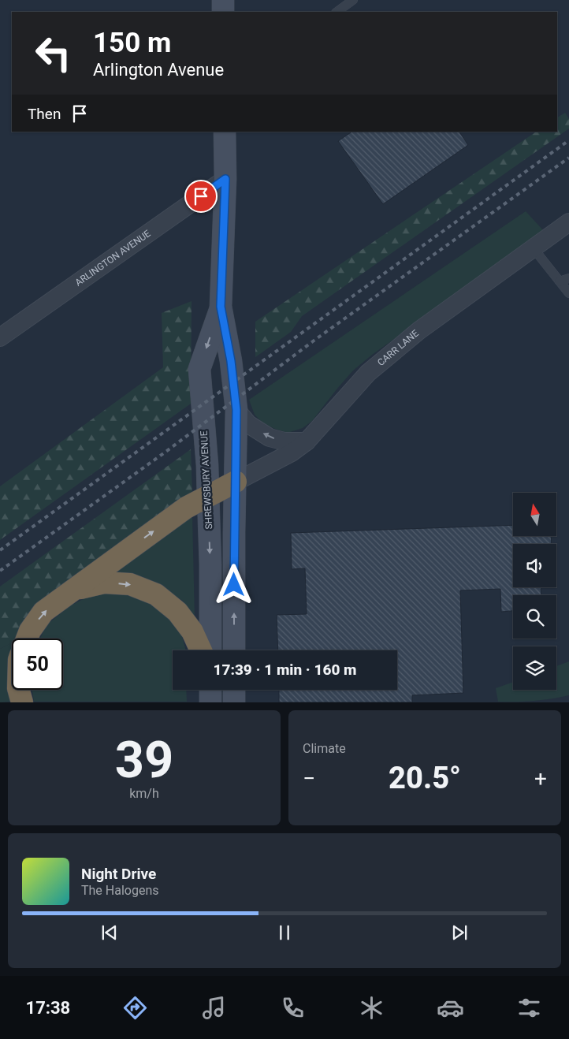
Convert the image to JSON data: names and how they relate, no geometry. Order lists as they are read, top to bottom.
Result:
{
  "streets": {
    "main road": ["SHREWSBURY AVENUE"],
    "street": ["ARLINGTON AVENUE", "CARR LANE"]
  },
  "crossings": [
    ["ARLINGTON AVENUE", "SHREWSBURY AVENUE"],
    ["CARR LANE", "SHREWSBURY AVENUE"]
  ],
  "north": "top",
  "page": {
    "turn": ["150 m", "Arlington Avenue"],
    "then": "Then",
    "limit": "50",
    "trip": "17:39 · 1 min · 160 m",
    "tile": [
      ["39", "km/h"],
      "Climate"
    ],
    "heat": ["−", "20.5°", "+"],
    "song": ["Night Drive", "The Halogens"],
    "tabs": "17:38"
  }
}
